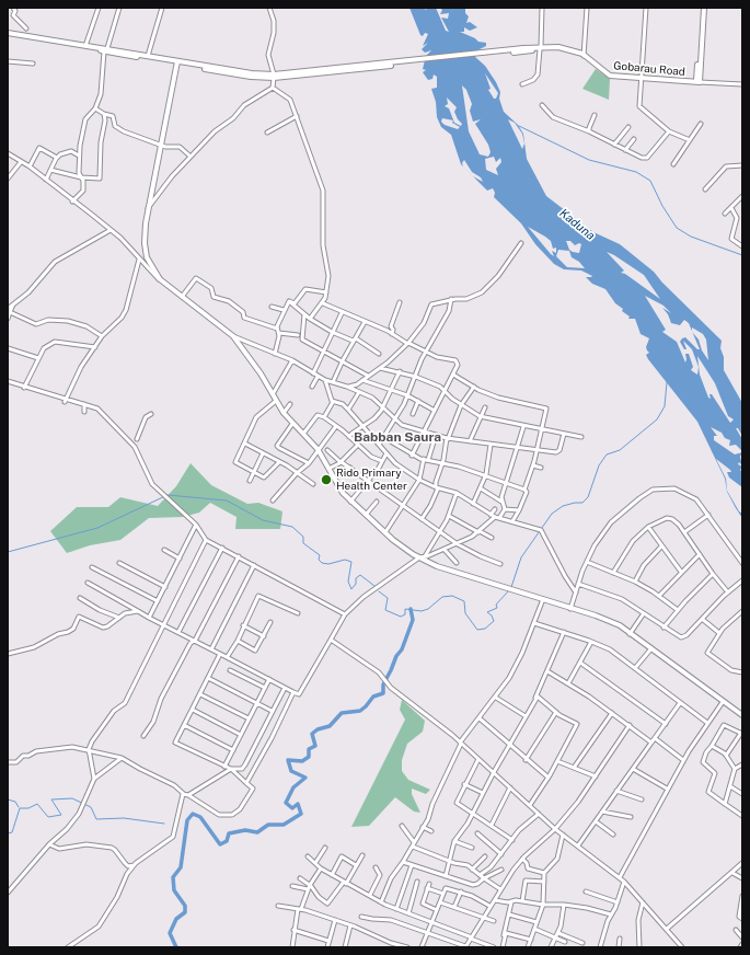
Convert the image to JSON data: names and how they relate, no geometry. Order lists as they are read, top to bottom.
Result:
{
  "streets": {
    "main road": ["Gobarau Road"]
  },
  "districts": ["Babban Saura"],
  "water": ["Kaduna"],
  "places": ["Rido Primary Health Center"]
}
